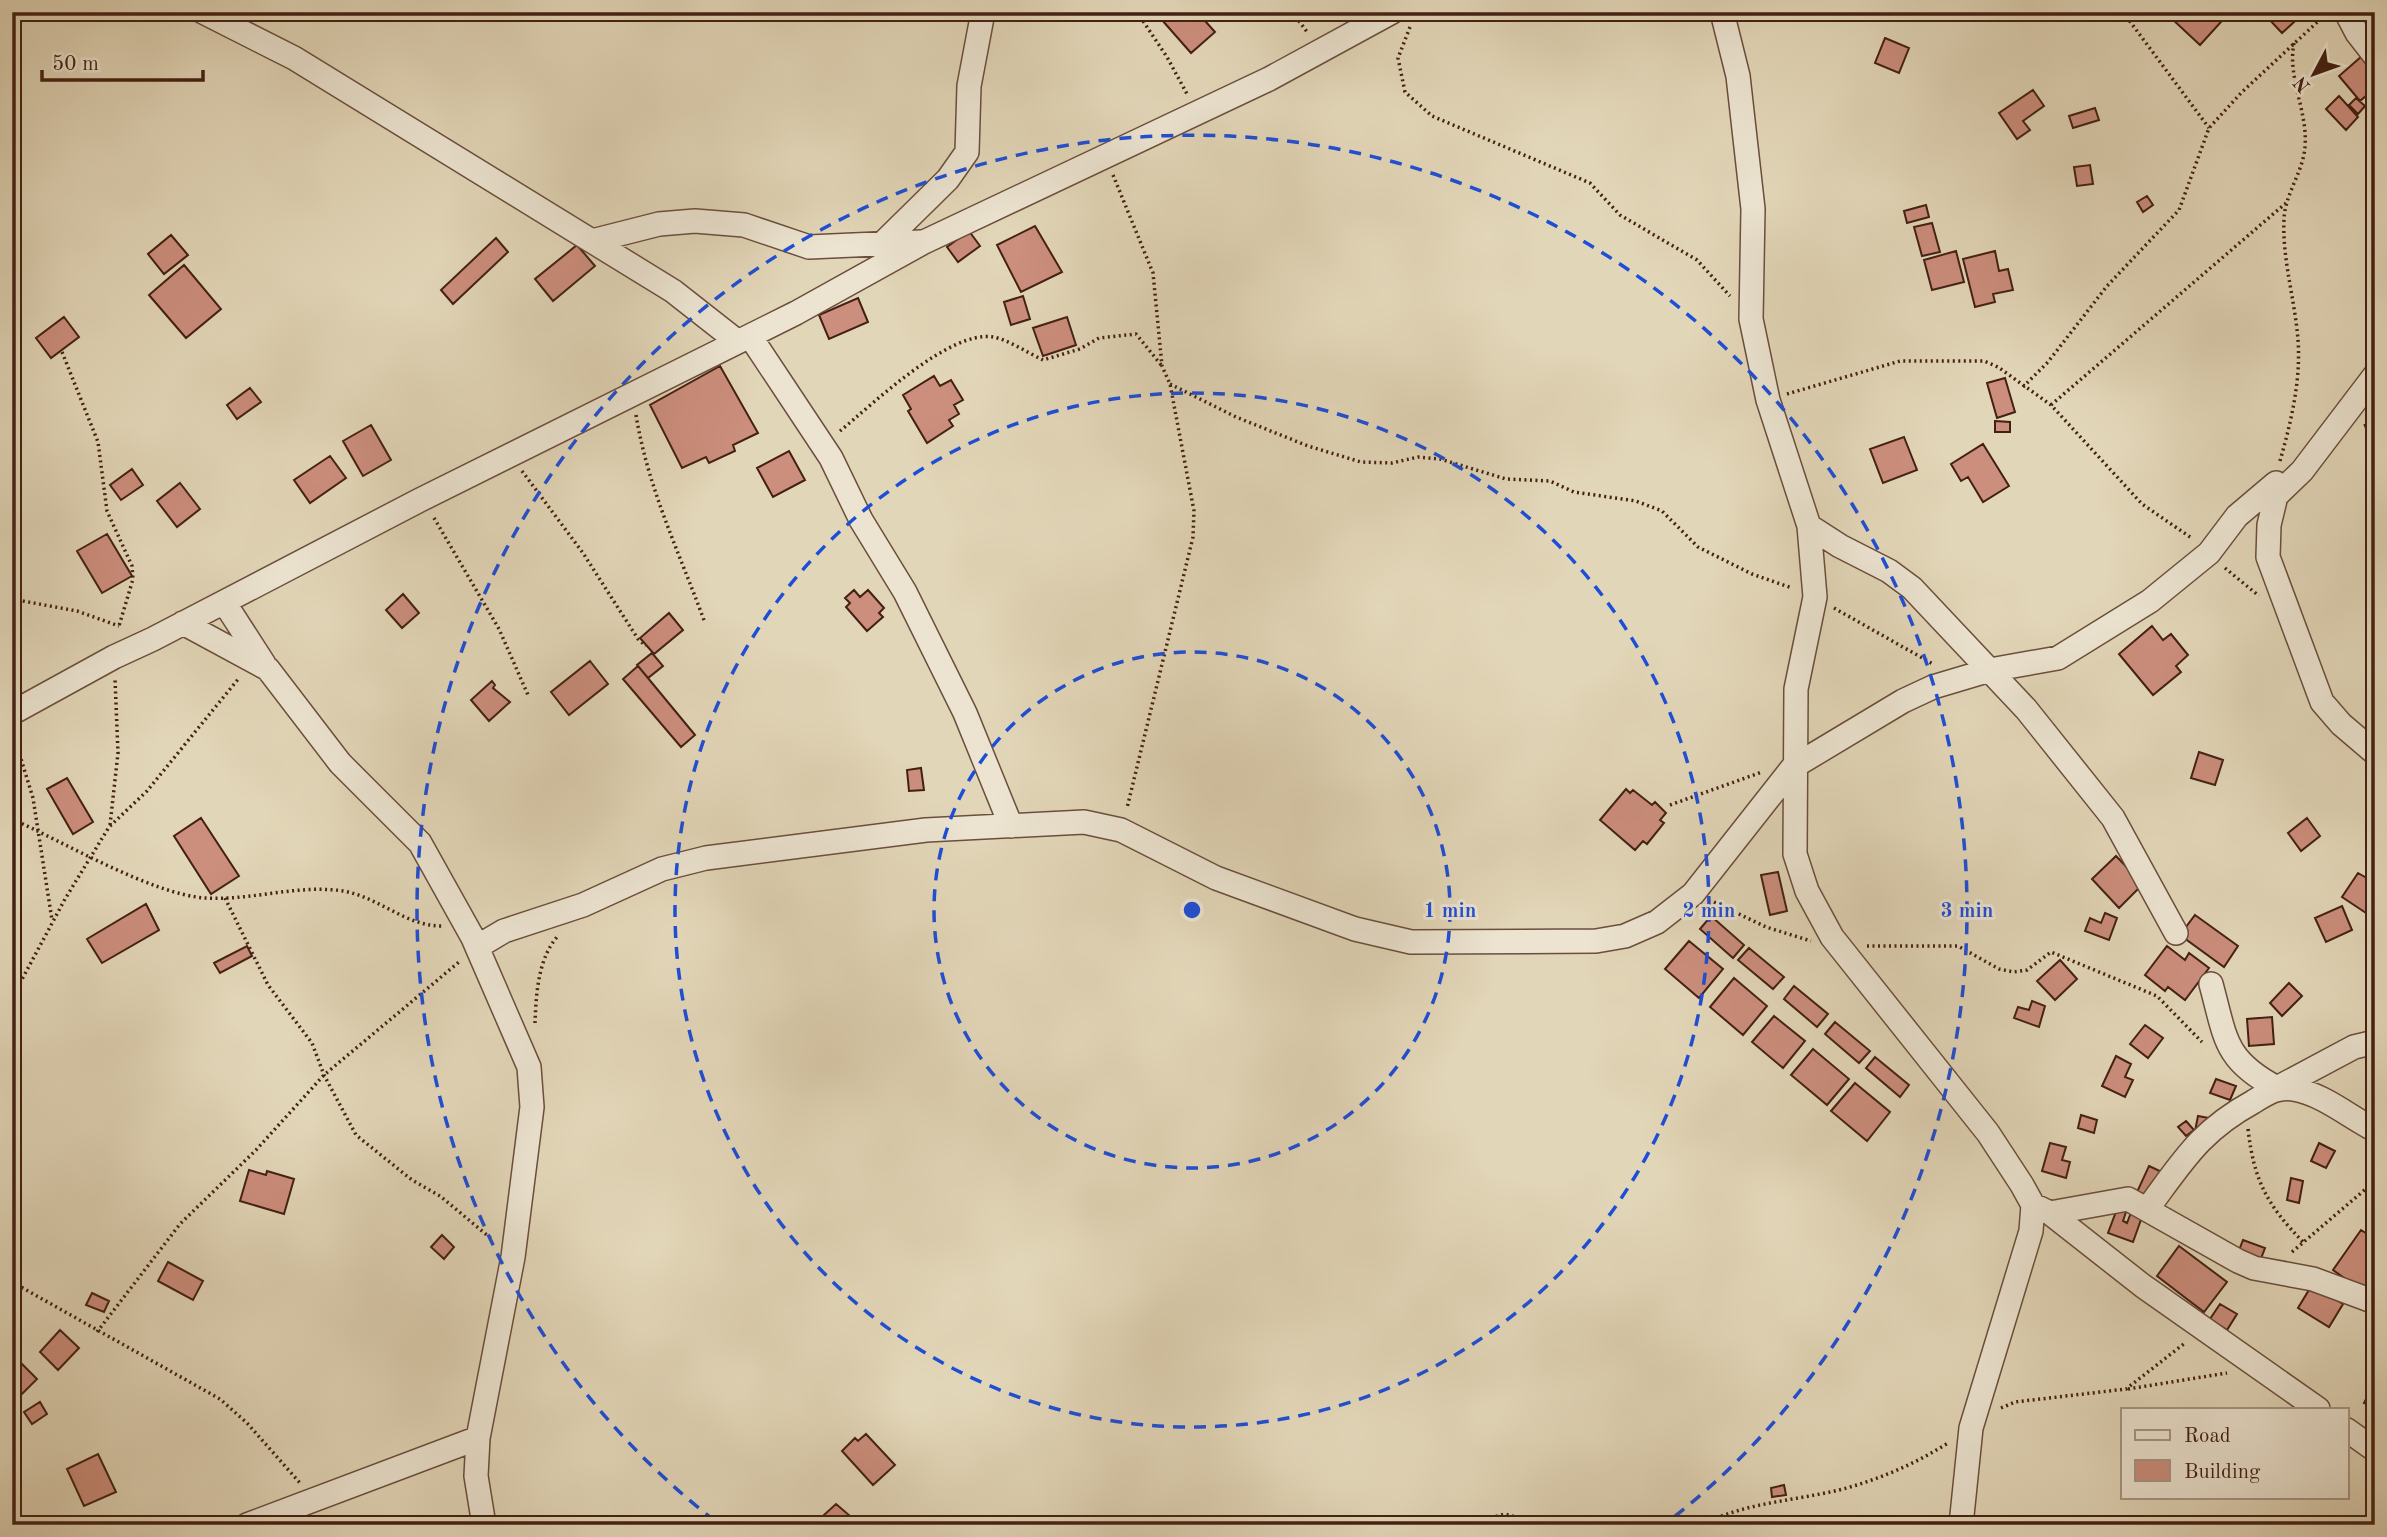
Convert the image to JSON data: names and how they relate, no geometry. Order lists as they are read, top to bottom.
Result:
{
  "legend": ["Road", "Building"],
  "scale_bar": "50 m",
  "north": "bottom left",
  "rings": ["1 min", "2 min", "3 min"]
}
